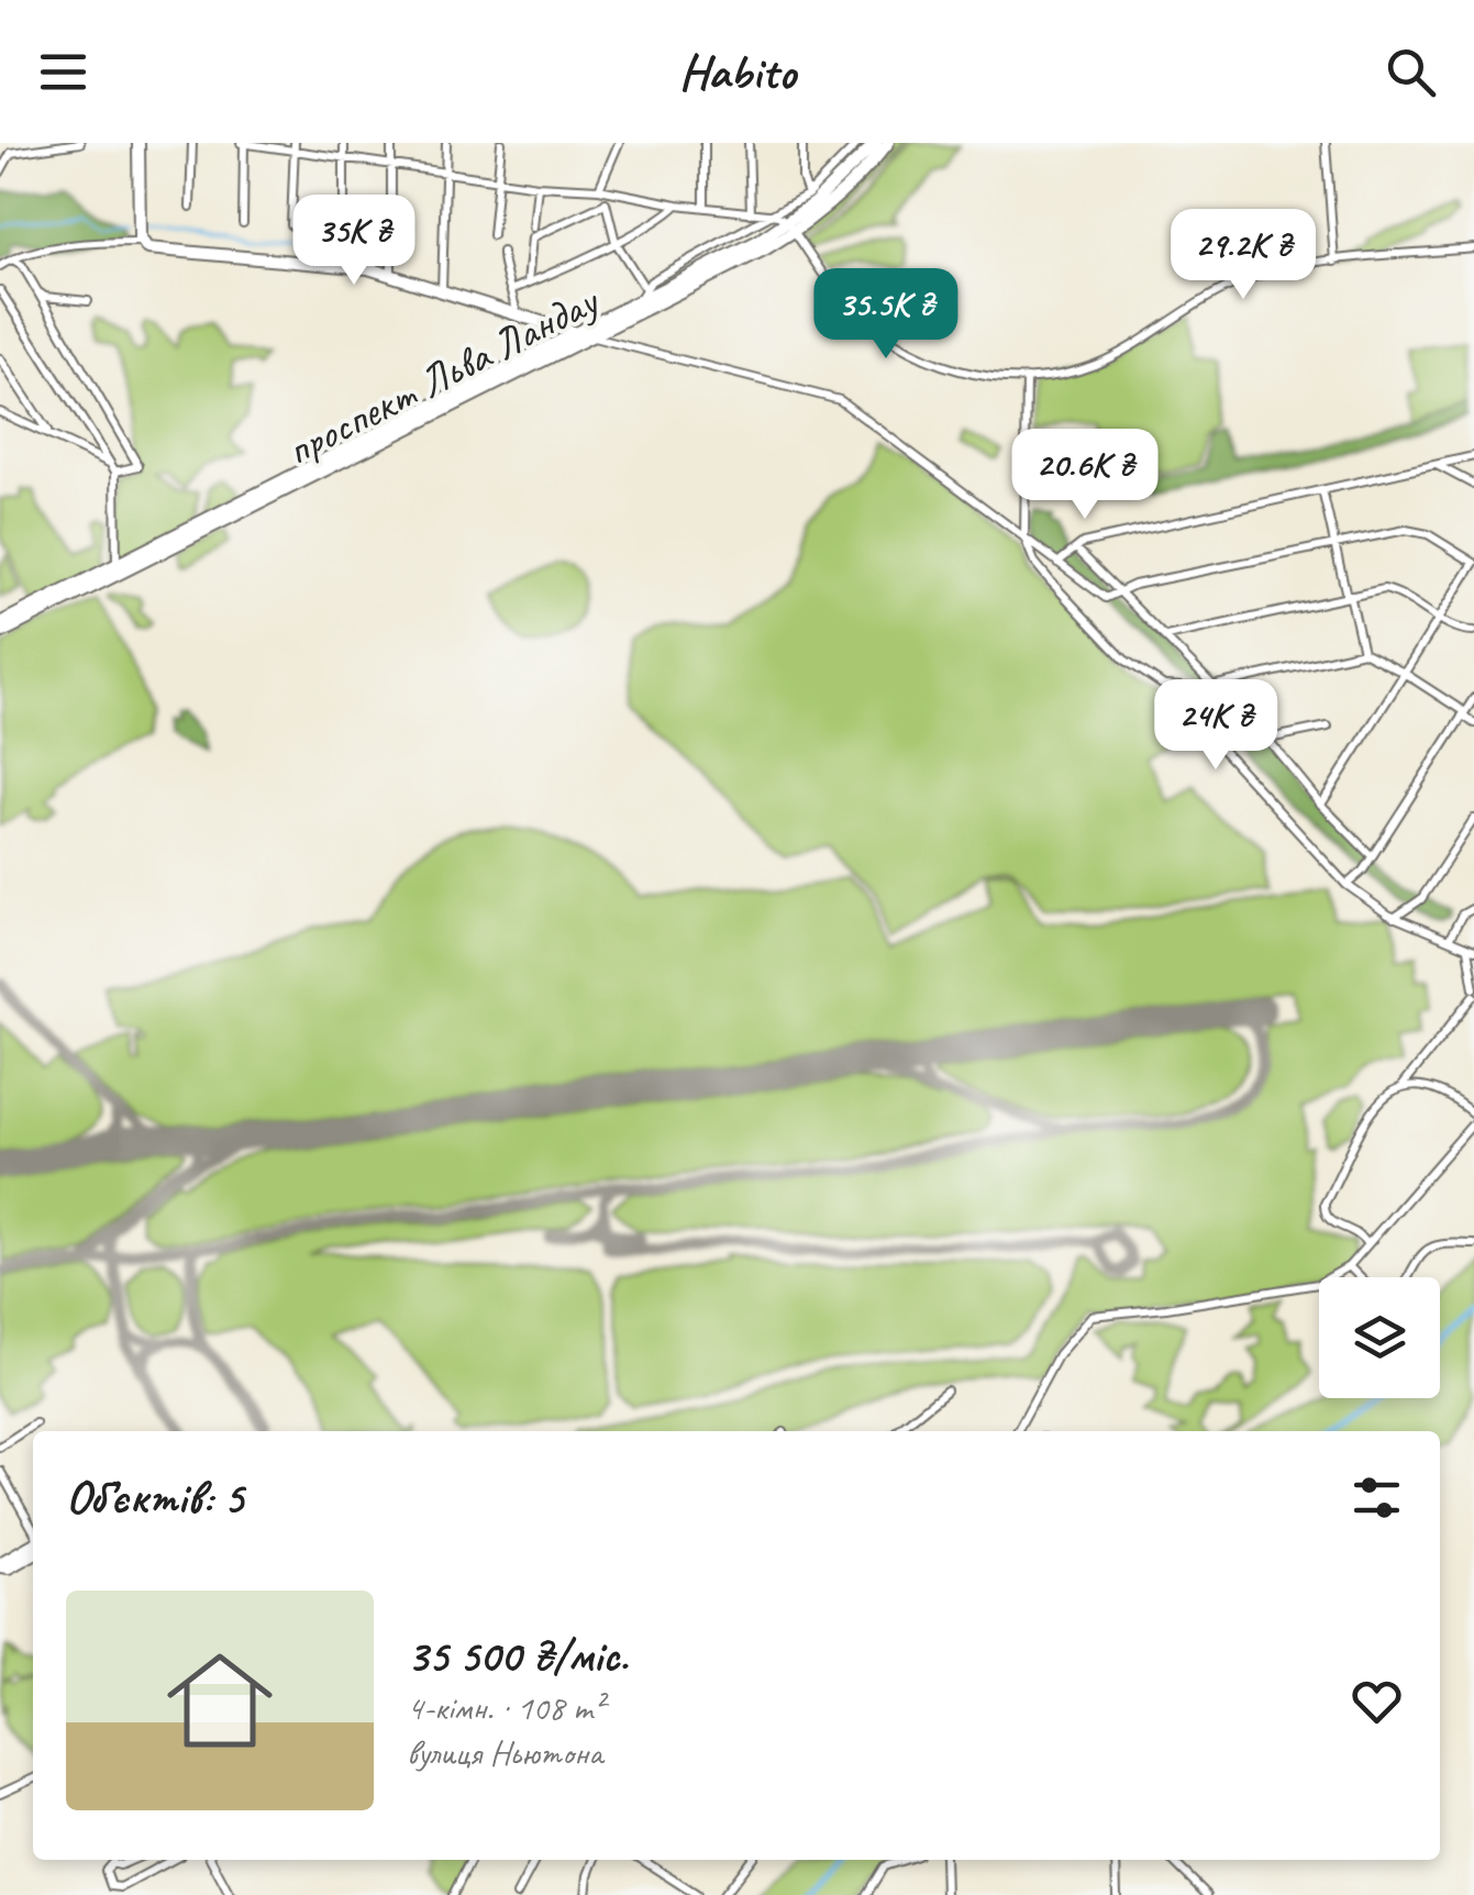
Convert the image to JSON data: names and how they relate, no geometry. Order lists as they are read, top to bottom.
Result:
{
  "streets": {
    "main road": ["проспект Льва Ландау"]
  },
  "page": {
    "header": "Habito",
    "price": [
      "35K ₴",
      "29.2K ₴",
      "35.5K ₴",
      "20.6K ₴",
      "24K ₴"
    ],
    "heading": "Об’єктів: 5",
    "list": [
      {
        "name": "35 500 ₴/міс.",
        "note": "4-кімн. · 108 m² · вулиця Ньютона"
      }
    ]
  }
}
